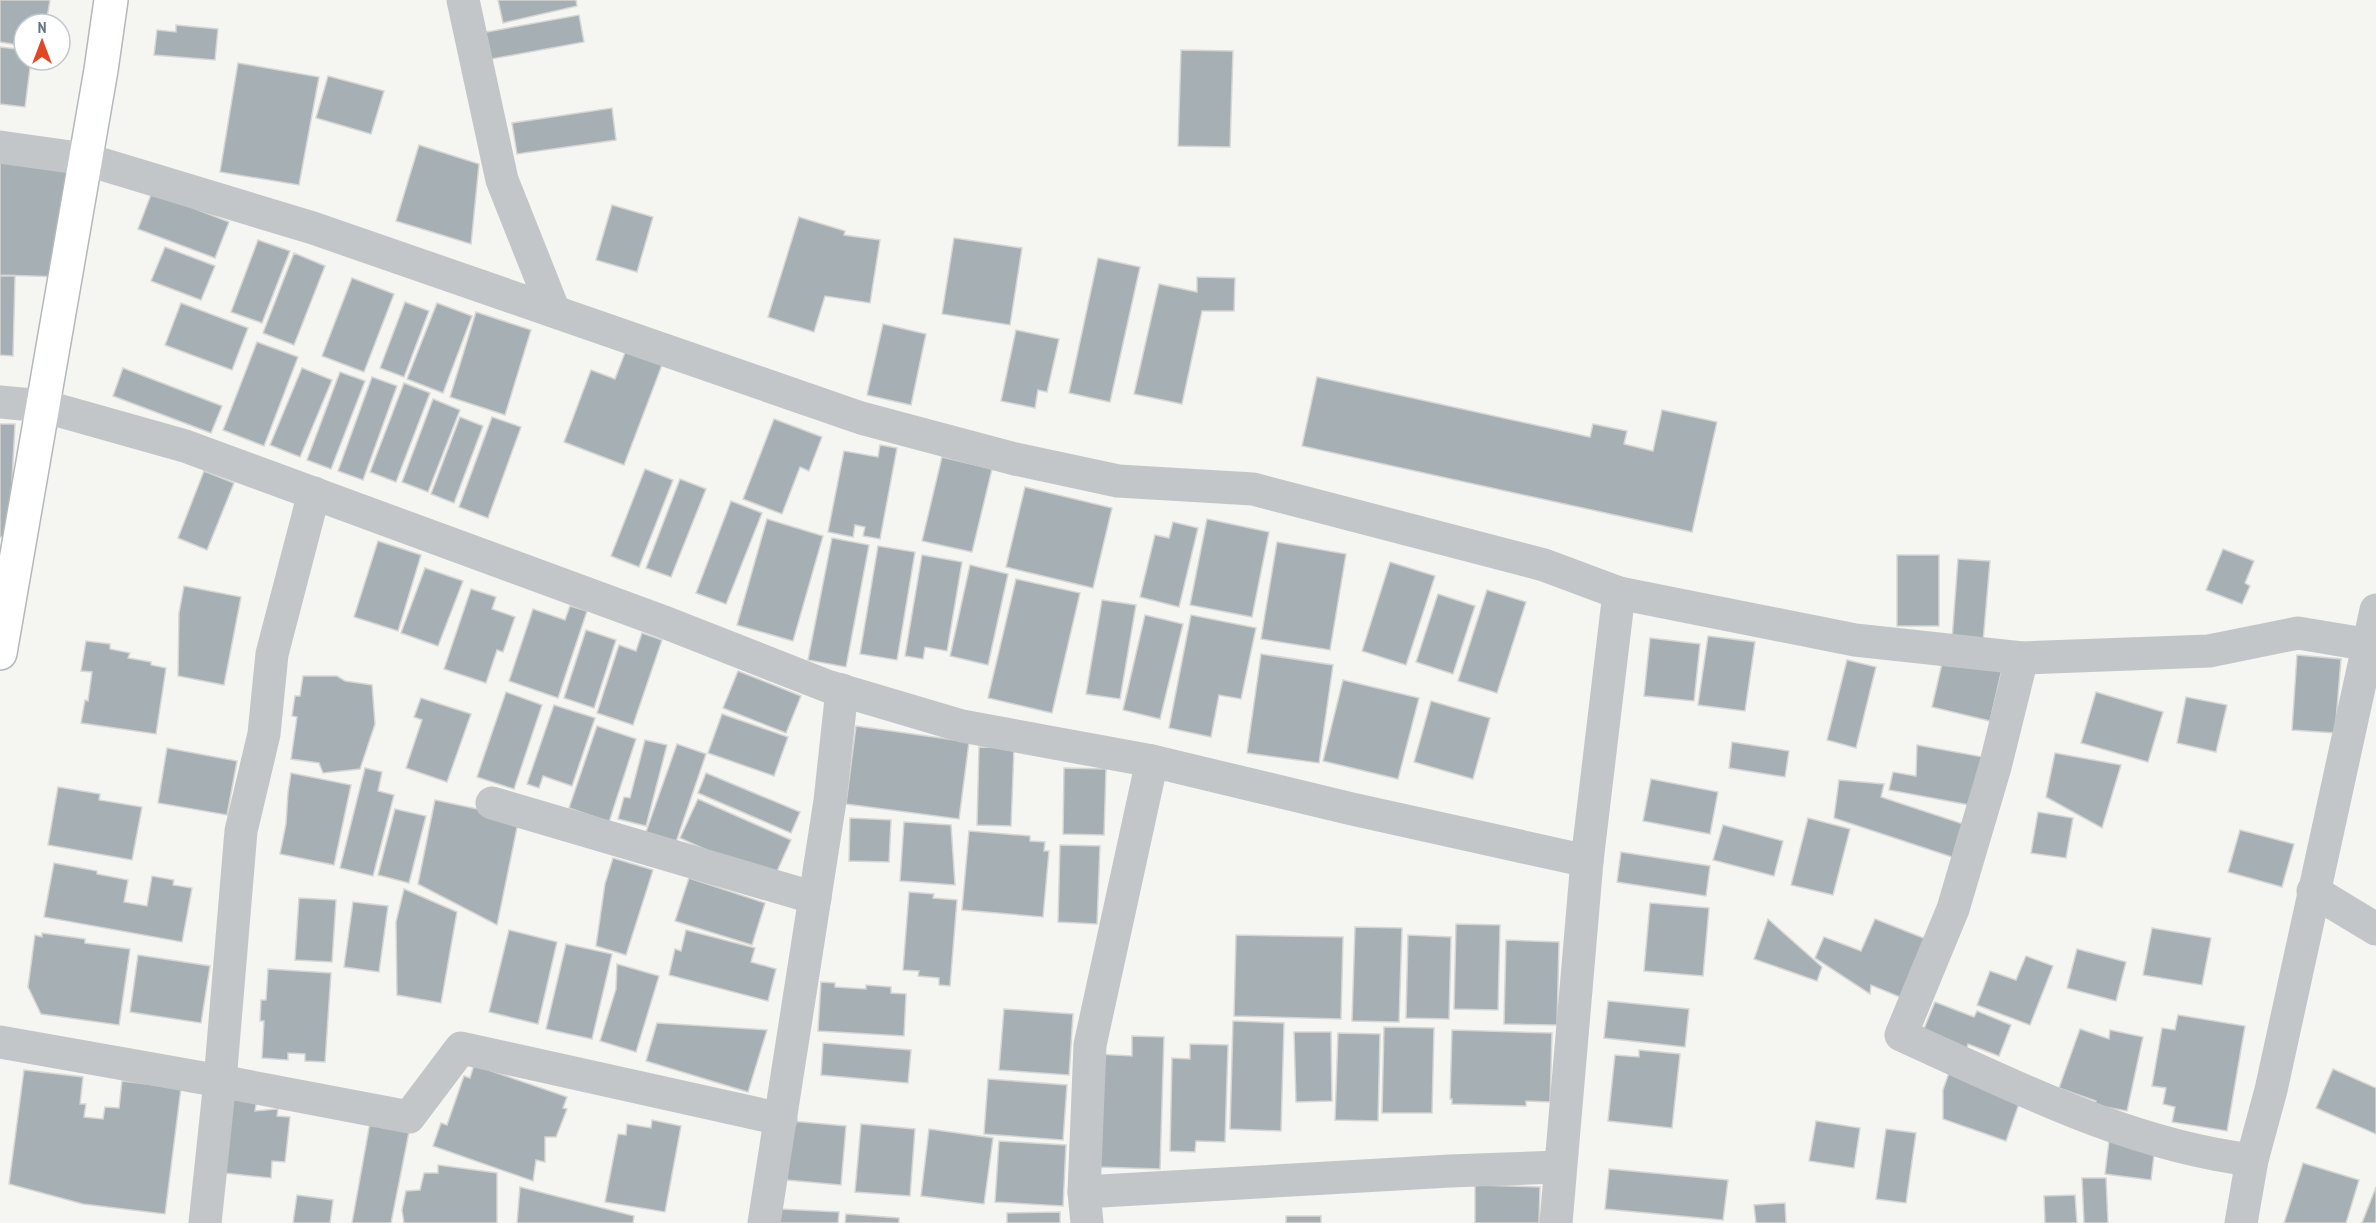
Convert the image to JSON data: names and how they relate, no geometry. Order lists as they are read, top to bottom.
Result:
{
  "north": "top"
}
